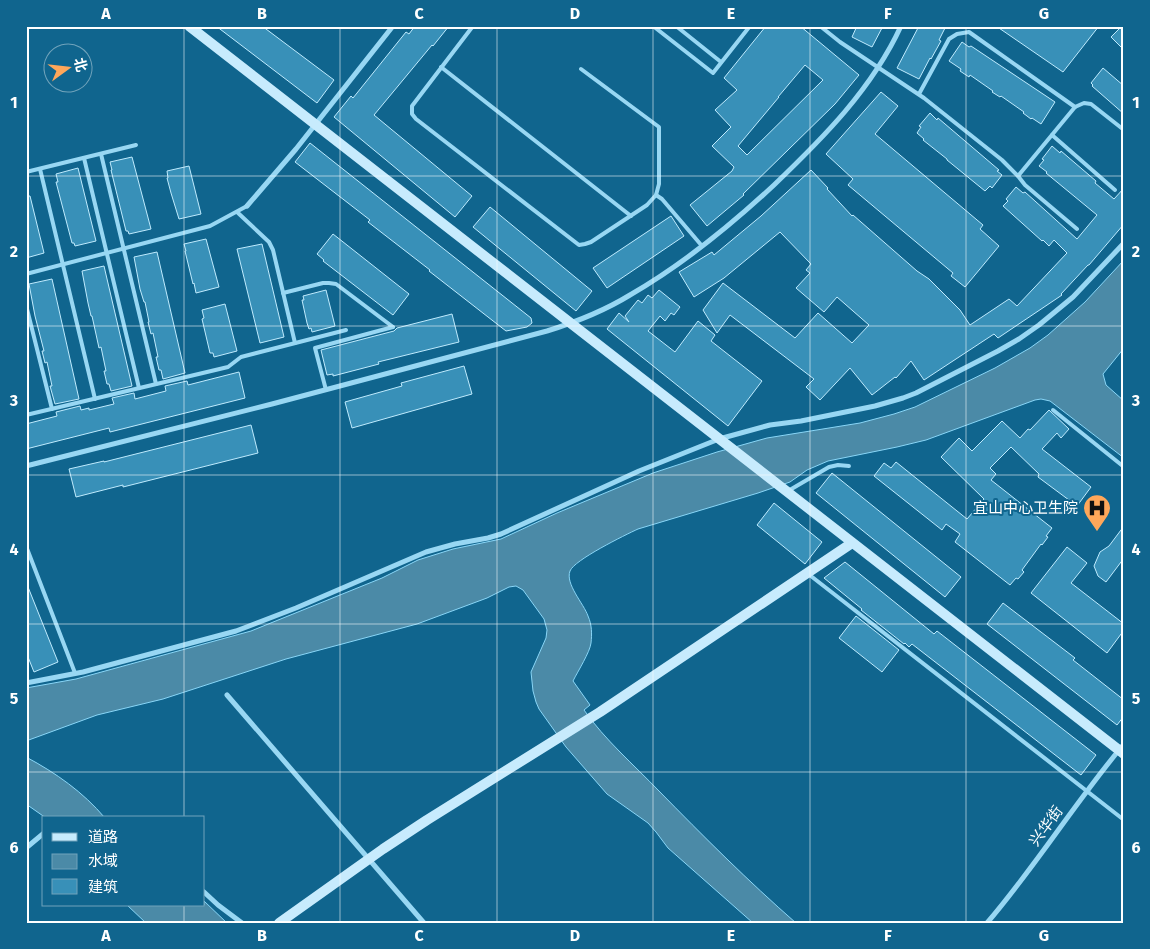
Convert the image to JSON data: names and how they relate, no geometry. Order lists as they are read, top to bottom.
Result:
{
  "streets": {
    "street": ["兴华街"]
  },
  "places": {
    "hospital": ["宜山中心卫生院"]
  },
  "legend": ["道路", "水域", "建筑"],
  "north": "right",
  "grid": {
    "columns": [
      "A",
      "B",
      "C",
      "D",
      "E",
      "F",
      "G"
    ],
    "rows": [
      "1",
      "2",
      "3",
      "4",
      "5",
      "6"
    ]
  }
}
